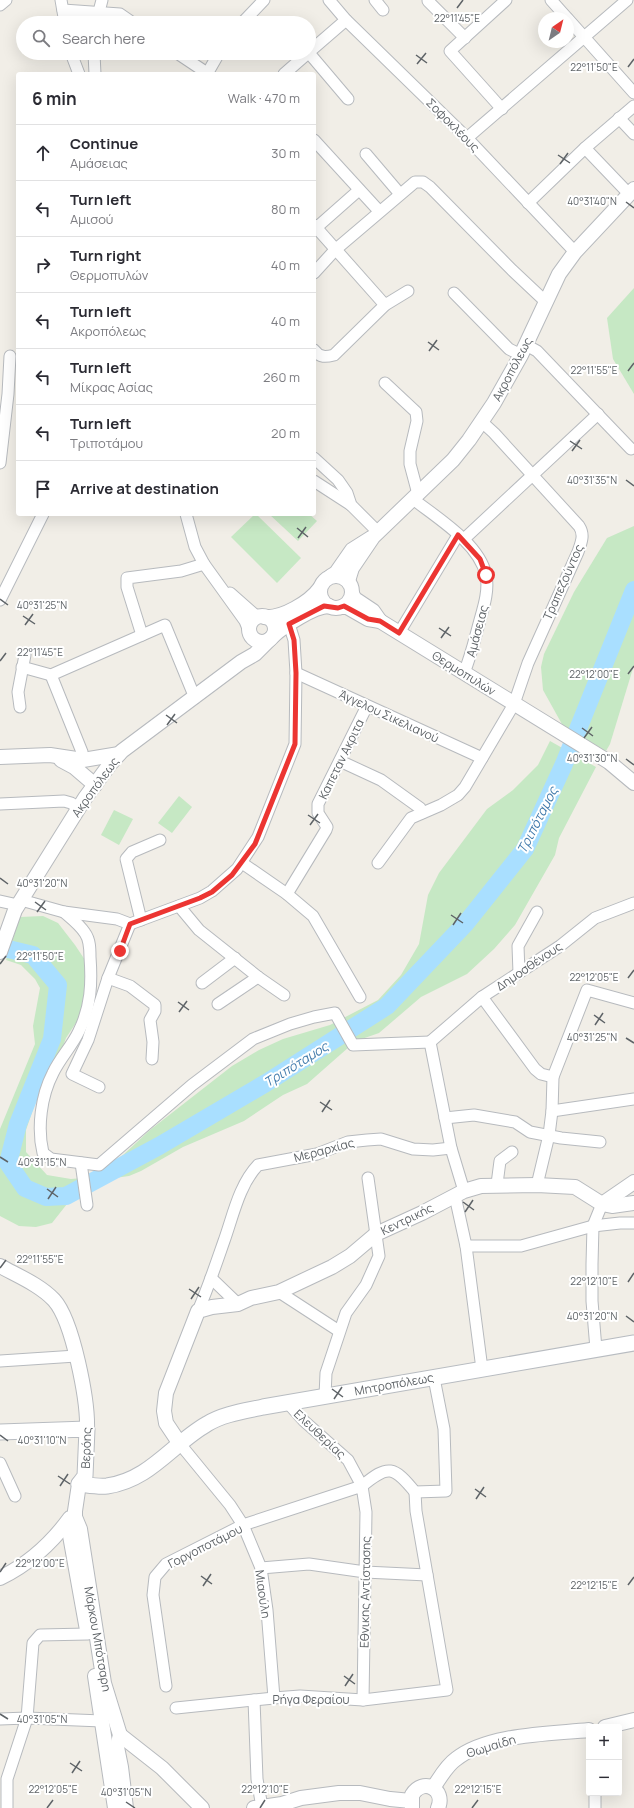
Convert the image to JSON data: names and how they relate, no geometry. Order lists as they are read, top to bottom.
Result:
{
  "streets": {
    "main road": ["Μητροπόλεως", "Βερόης"],
    "street": [
      "Σοφοκλέους",
      "Ακροπόλεως",
      "Τραπεζούντος",
      "Αμάσειας",
      "Θερμοπυλών",
      "Άγγελου Σικελιανού",
      "Καπεταν Ακριτα",
      "Δημοσθένους",
      "Μεραρχίας",
      "Κεντρικής",
      "Ελευθερίας",
      "Γοργοποτάμου",
      "Εθνικης Αντίστασης",
      "Μιαούλη",
      "Μάρκου Μπότσαρη",
      "Ρήγα Φεραίου",
      "Θωμαίδη"
    ]
  },
  "crossings": [
    ["Σοφοκλέους", "Ακροπόλεως"],
    ["Ακροπόλεως", "Τραπεζούντος"],
    ["Ακροπόλεως", "Αμάσειας"],
    ["Ακροπόλεως", "Θερμοπυλών"],
    ["Τραπεζούντος", "Θερμοπυλών"],
    ["Αμάσειας", "Θερμοπυλών"],
    ["Άγγελου Σικελιανού", "Καπεταν Ακριτα"],
    ["Μεραρχίας", "Κεντρικής"],
    ["Μητροπόλεως", "Ελευθερίας"],
    ["Μητροπόλεως", "Βερόης"],
    ["Μητροπόλεως", "Μιαούλη"],
    ["Μητροπόλεως", "Μάρκου Μπότσαρη"],
    ["Ελευθερίας", "Γοργοποτάμου"],
    ["Ελευθερίας", "Εθνικης Αντίστασης"],
    ["Βερόης", "Μάρκου Μπότσαρη"],
    ["Γοργοποτάμου", "Εθνικης Αντίστασης"],
    ["Γοργοποτάμου", "Μιαούλη"],
    ["Εθνικης Αντίστασης", "Ρήγα Φεραίου"],
    ["Μιαούλη", "Ρήγα Φεραίου"]
  ],
  "water": ["Τριπόταμος"],
  "north": "top right",
  "page": {
    "search": "Search here",
    "heading": ["6 min", "Walk · 470 m"],
    "list": [
      ["Continue", "Αμάσειας", "30 m"],
      ["Turn left", "Αμισού", "80 m"],
      ["Turn right", "Θερμοπυλών", "40 m"],
      ["Turn left", "Ακροπόλεως", "40 m"],
      ["Turn left", "Μίκρας Ασίας", "260 m"],
      ["Turn left", "Τριποτάμου", "20 m"],
      "Arrive at destination"
    ],
    "map_buttons": ["+", "−"]
  },
  "coordinates": [
    "22°11'45\"E",
    "22°11'50\"E",
    "40°31'40\"N",
    "22°11'55\"E",
    "40°31'35\"N",
    "40°31'25\"N",
    "22°12'00\"E",
    "40°31'30\"N",
    "40°31'20\"N",
    "22°12'05\"E",
    "40°31'15\"N",
    "22°12'10\"E",
    "40°31'10\"N",
    "22°12'15\"E",
    "40°31'05\"N"
  ]
}
